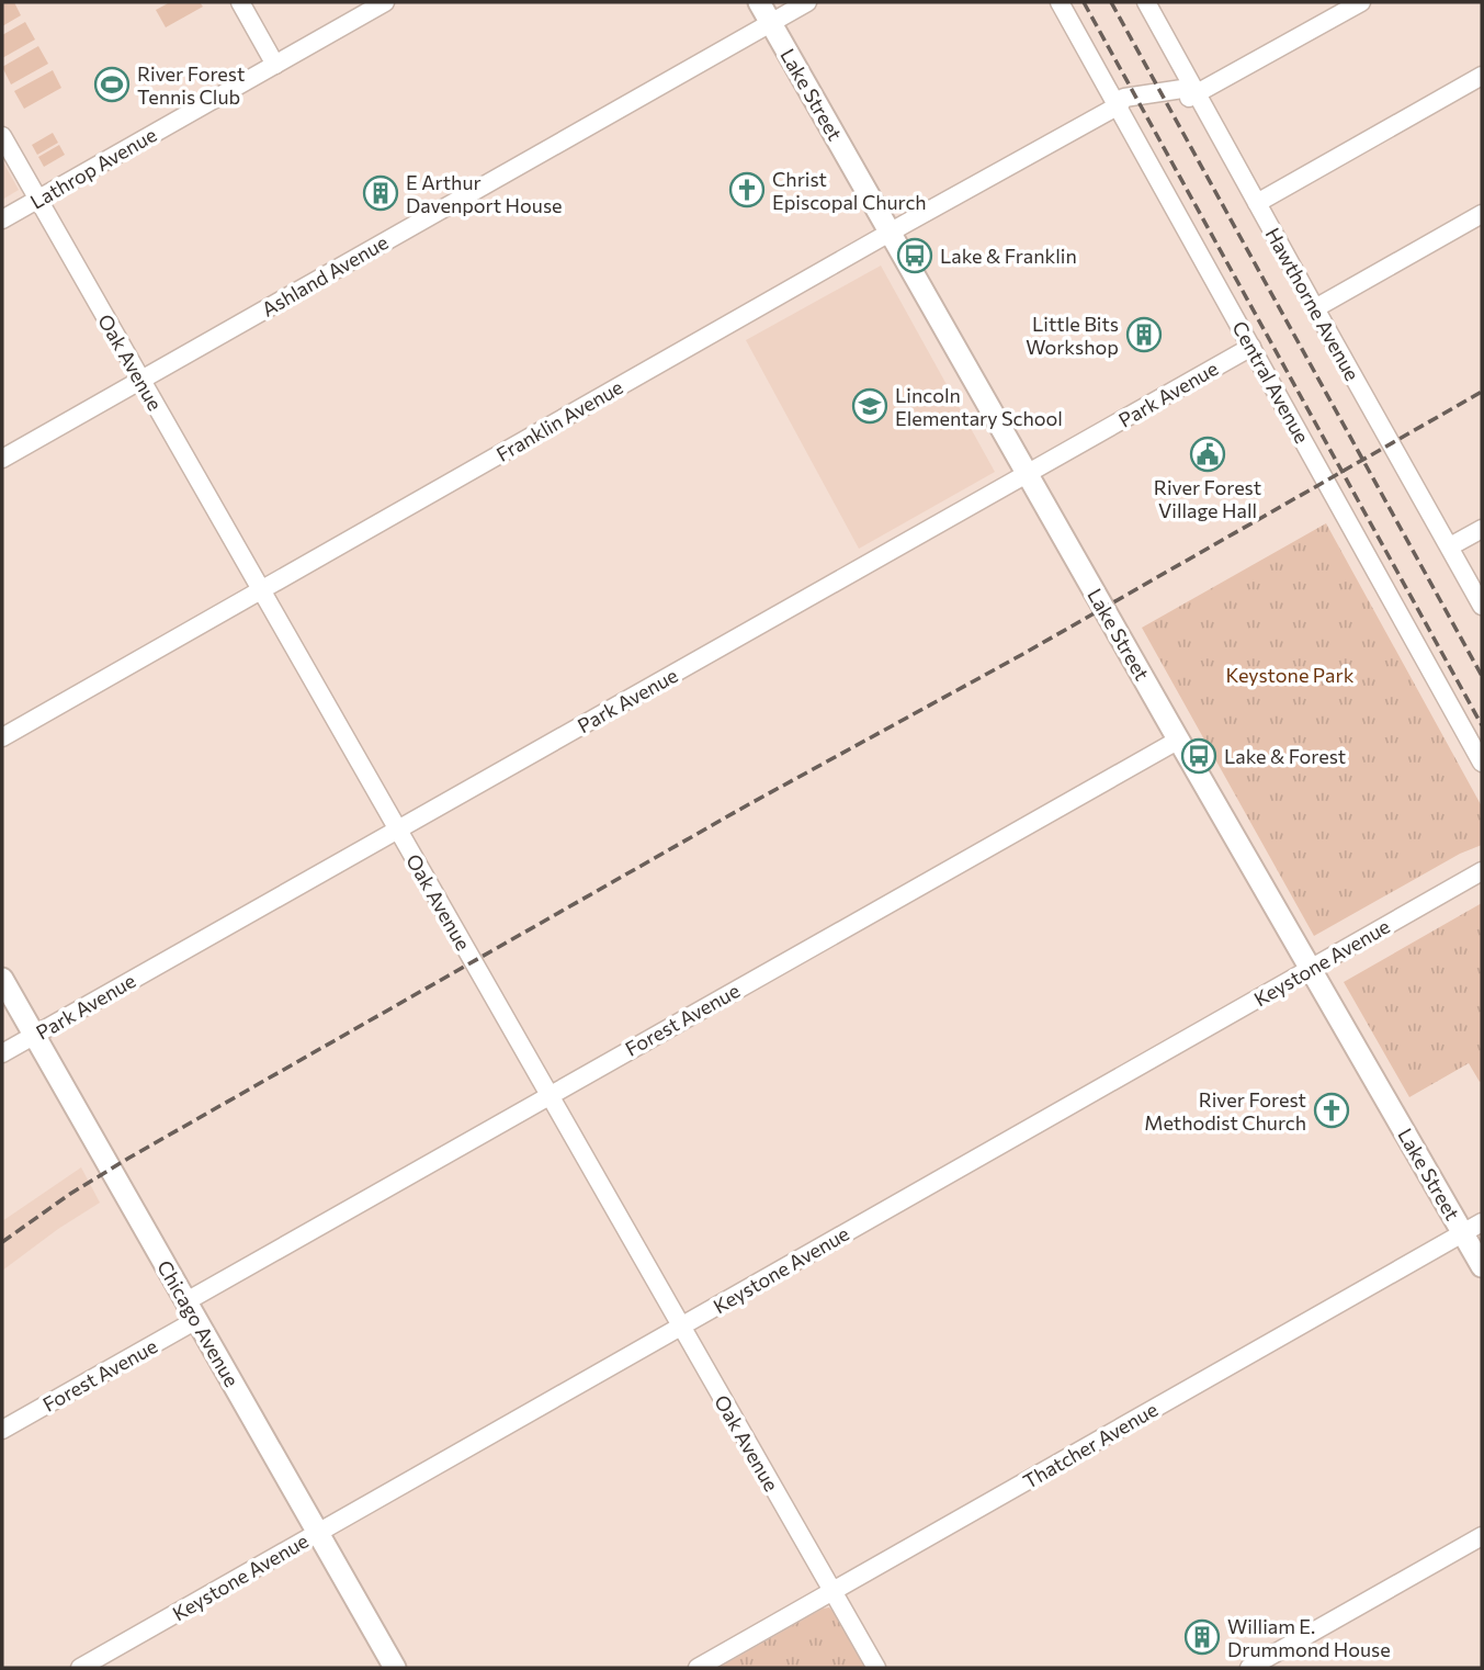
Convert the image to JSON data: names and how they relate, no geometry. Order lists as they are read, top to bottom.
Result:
{
  "streets": {
    "main road": ["Lake Street", "Chicago Avenue"],
    "street": [
      "Lathrop Avenue",
      "Ashland Avenue",
      "Hawthorne Avenue",
      "Oak Avenue",
      "Central Avenue",
      "Park Avenue",
      "Franklin Avenue",
      "Keystone Avenue",
      "Forest Avenue",
      "Thatcher Avenue"
    ]
  },
  "crossings": [
    ["Lake Street", "Ashland Avenue"],
    ["Lake Street", "Park Avenue"],
    ["Lake Street", "Franklin Avenue"],
    ["Lake Street", "Keystone Avenue"],
    ["Lake Street", "Forest Avenue"],
    ["Lake Street", "Thatcher Avenue"],
    ["Lathrop Avenue", "Oak Avenue"],
    ["Ashland Avenue", "Oak Avenue"],
    ["Hawthorne Avenue", "Franklin Avenue"],
    ["Oak Avenue", "Park Avenue"],
    ["Oak Avenue", "Franklin Avenue"],
    ["Oak Avenue", "Keystone Avenue"],
    ["Oak Avenue", "Forest Avenue"],
    ["Oak Avenue", "Thatcher Avenue"],
    ["Central Avenue", "Park Avenue"],
    ["Central Avenue", "Franklin Avenue"],
    ["Park Avenue", "Chicago Avenue"],
    ["Keystone Avenue", "Chicago Avenue"],
    ["Forest Avenue", "Chicago Avenue"]
  ],
  "parks": ["Keystone Park"],
  "places": {
    "sports": ["River Forest Tennis Club"],
    "church": ["Christ Episcopal Church", "River Forest Methodist Church"],
    "building": ["E Arthur Davenport House", "Little Bits Workshop", "William E. Drummond House"],
    "bus stop": ["Lake & Franklin", "Lake & Forest"],
    "school or university": ["Lincoln Elementary School"],
    "public building": ["River Forest Village Hall"]
  }
}
